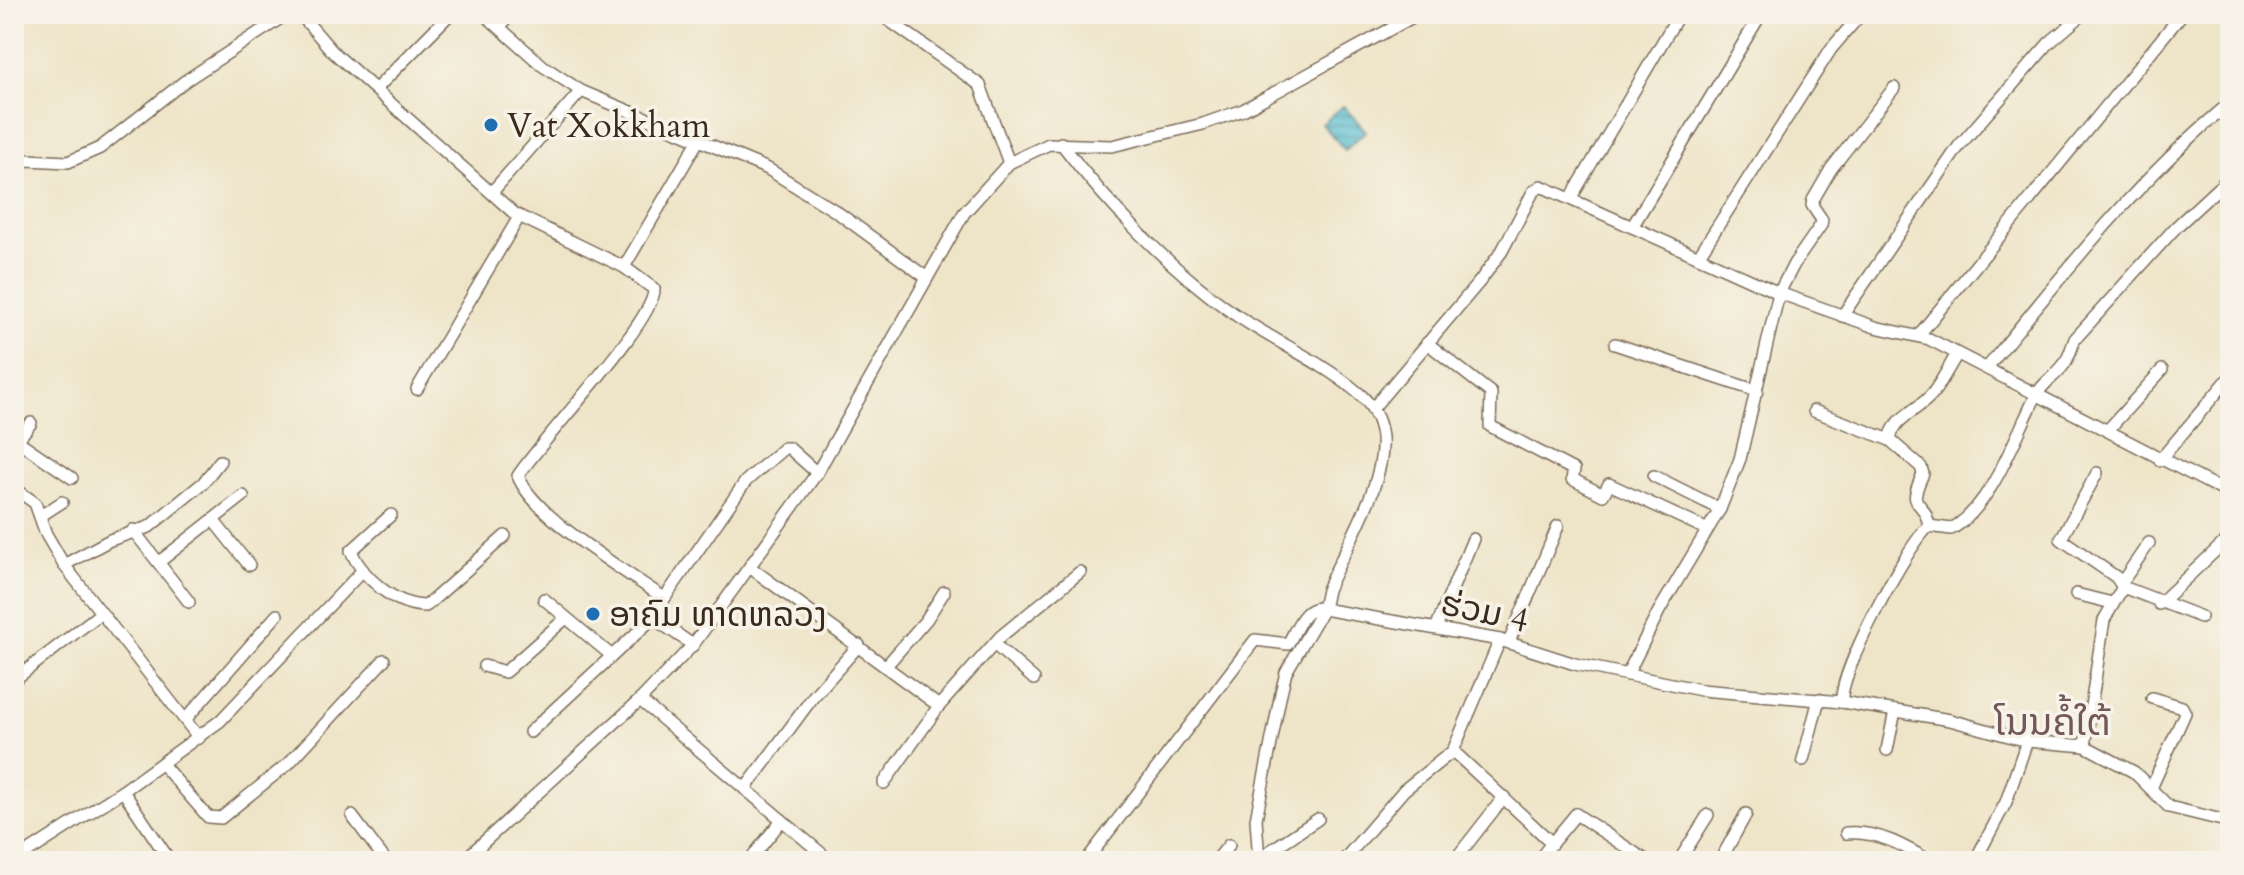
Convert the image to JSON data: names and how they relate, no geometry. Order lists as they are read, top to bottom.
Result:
{
  "streets": {
    "street": ["ຮ່ວມ 4"]
  },
  "districts": ["ໂນນຄໍ້ໃຕ້"],
  "places": ["Vat Xokkham", "ອາຄົມ ທາດຫລວງ"]
}
